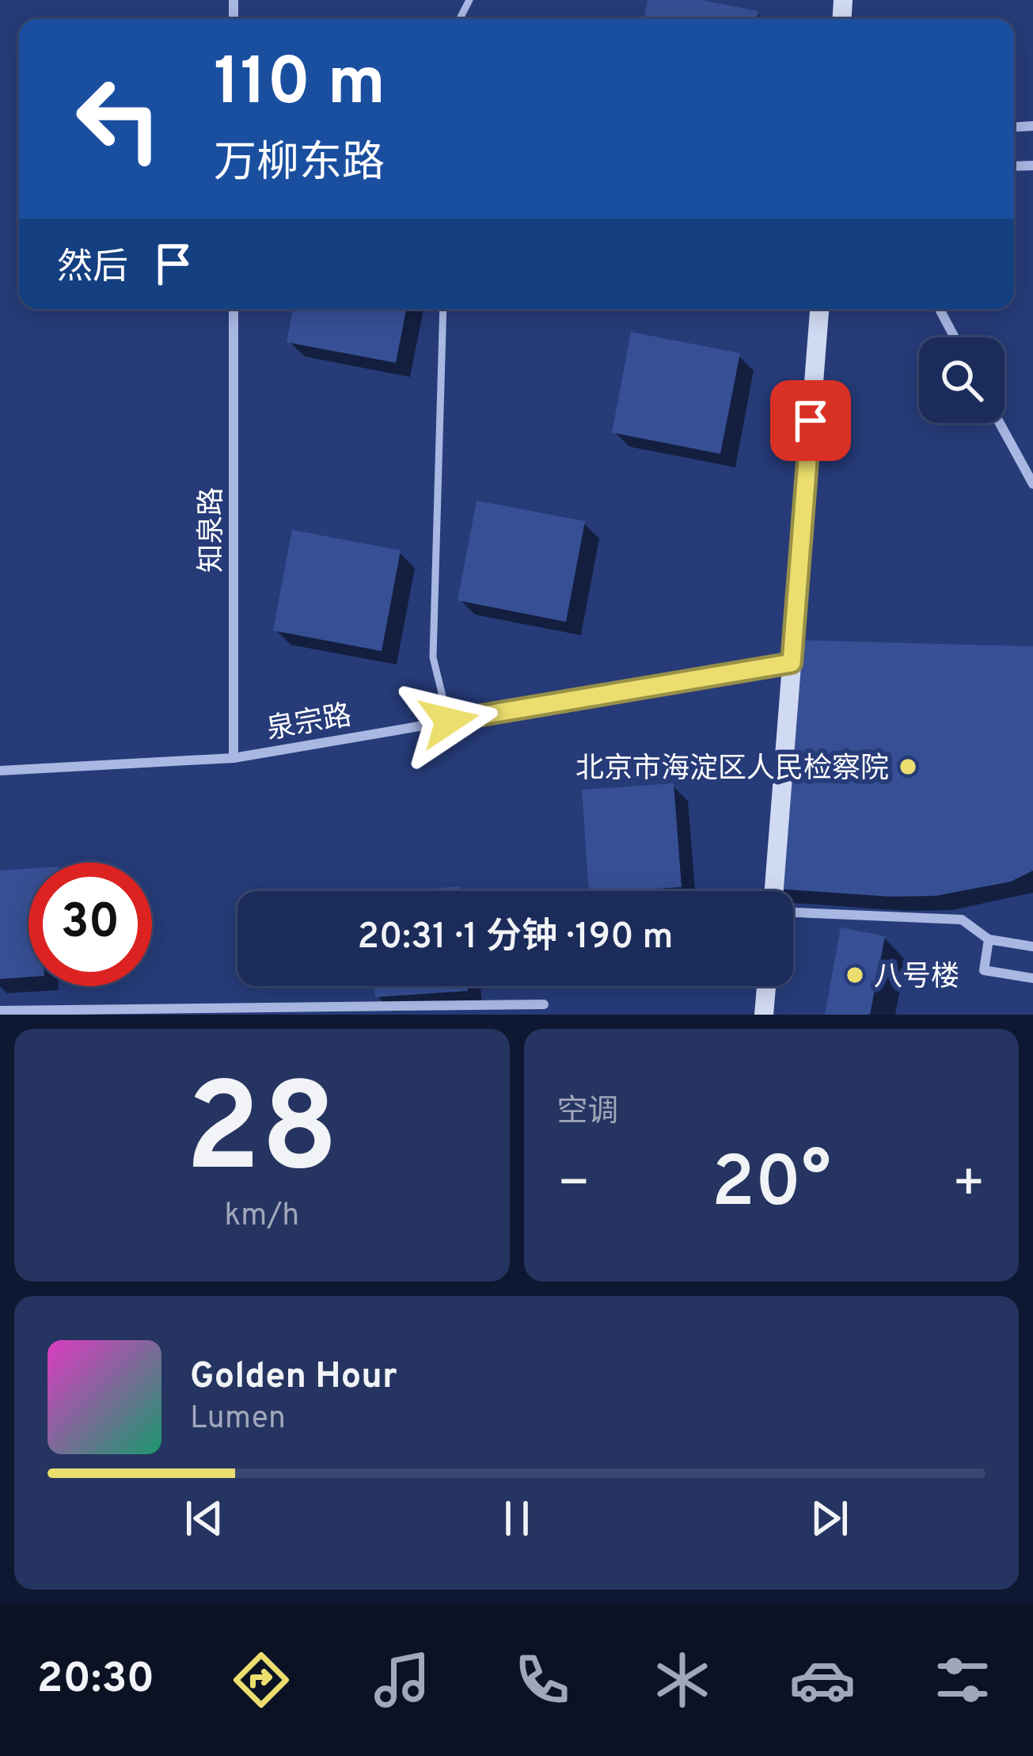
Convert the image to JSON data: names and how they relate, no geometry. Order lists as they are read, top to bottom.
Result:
{
  "streets": {
    "street": ["知泉路", "泉宗路"]
  },
  "crossings": [
    ["知泉路", "泉宗路"]
  ],
  "places": ["北京市海淀区人民检察院", "八号楼"],
  "page": {
    "turn": ["110 m", "万柳东路"],
    "then": "然后",
    "limit": "30",
    "trip": "20:31 · 1 分钟 · 190 m",
    "tile": [
      ["28", "km/h"],
      "空调"
    ],
    "heat": ["−", "20°", "+"],
    "song": ["Golden Hour", "Lumen"],
    "tabs": "20:30"
  }
}
